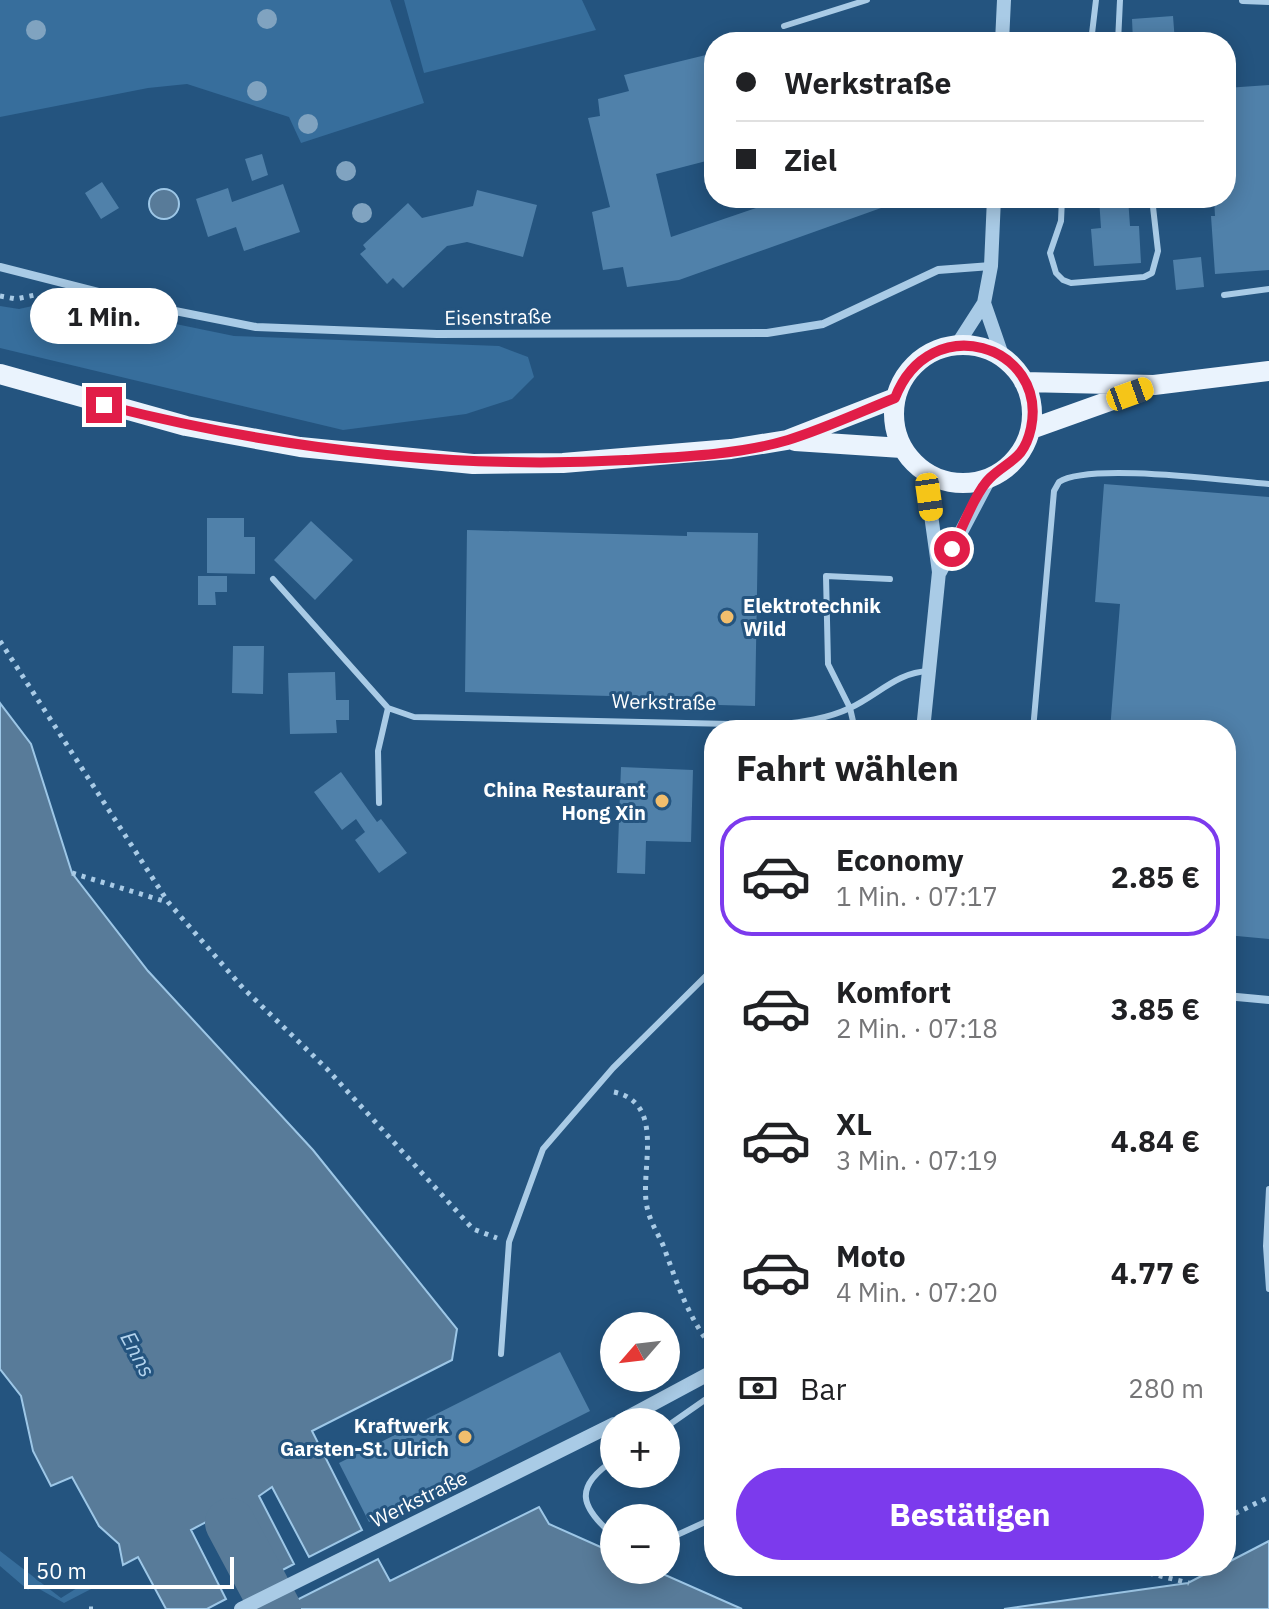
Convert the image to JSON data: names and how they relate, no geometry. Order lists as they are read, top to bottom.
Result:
{
  "streets": {
    "street": ["Eisenstraße", "Werkstraße"]
  },
  "water": ["Enns"],
  "places": ["Elektrotechnik Wild", "China Restaurant Hong Xin", "Kraftwerk Garsten-St. Ulrich"],
  "scale_bar": "50 m",
  "north": "bottom left",
  "page": {
    "banner": ["Werkstraße", "Ziel"],
    "bubble": "1 Min.",
    "heading": "Fahrt wählen",
    "list": [
      {
        "name": "Economy",
        "note": "1 Min. · 07:17",
        "value": "2.85 €"
      },
      {
        "name": "Komfort",
        "note": "2 Min. · 07:18",
        "value": "3.85 €"
      },
      {
        "name": "XL",
        "note": "3 Min. · 07:19",
        "value": "4.84 €"
      },
      {
        "name": "Moto",
        "note": "4 Min. · 07:20",
        "value": "4.77 €"
      }
    ],
    "map_buttons": ["+", "−"],
    "pay": ["Bar", "280 m"],
    "buttons": "Bestätigen",
    "scale": "50 m"
  }
}
